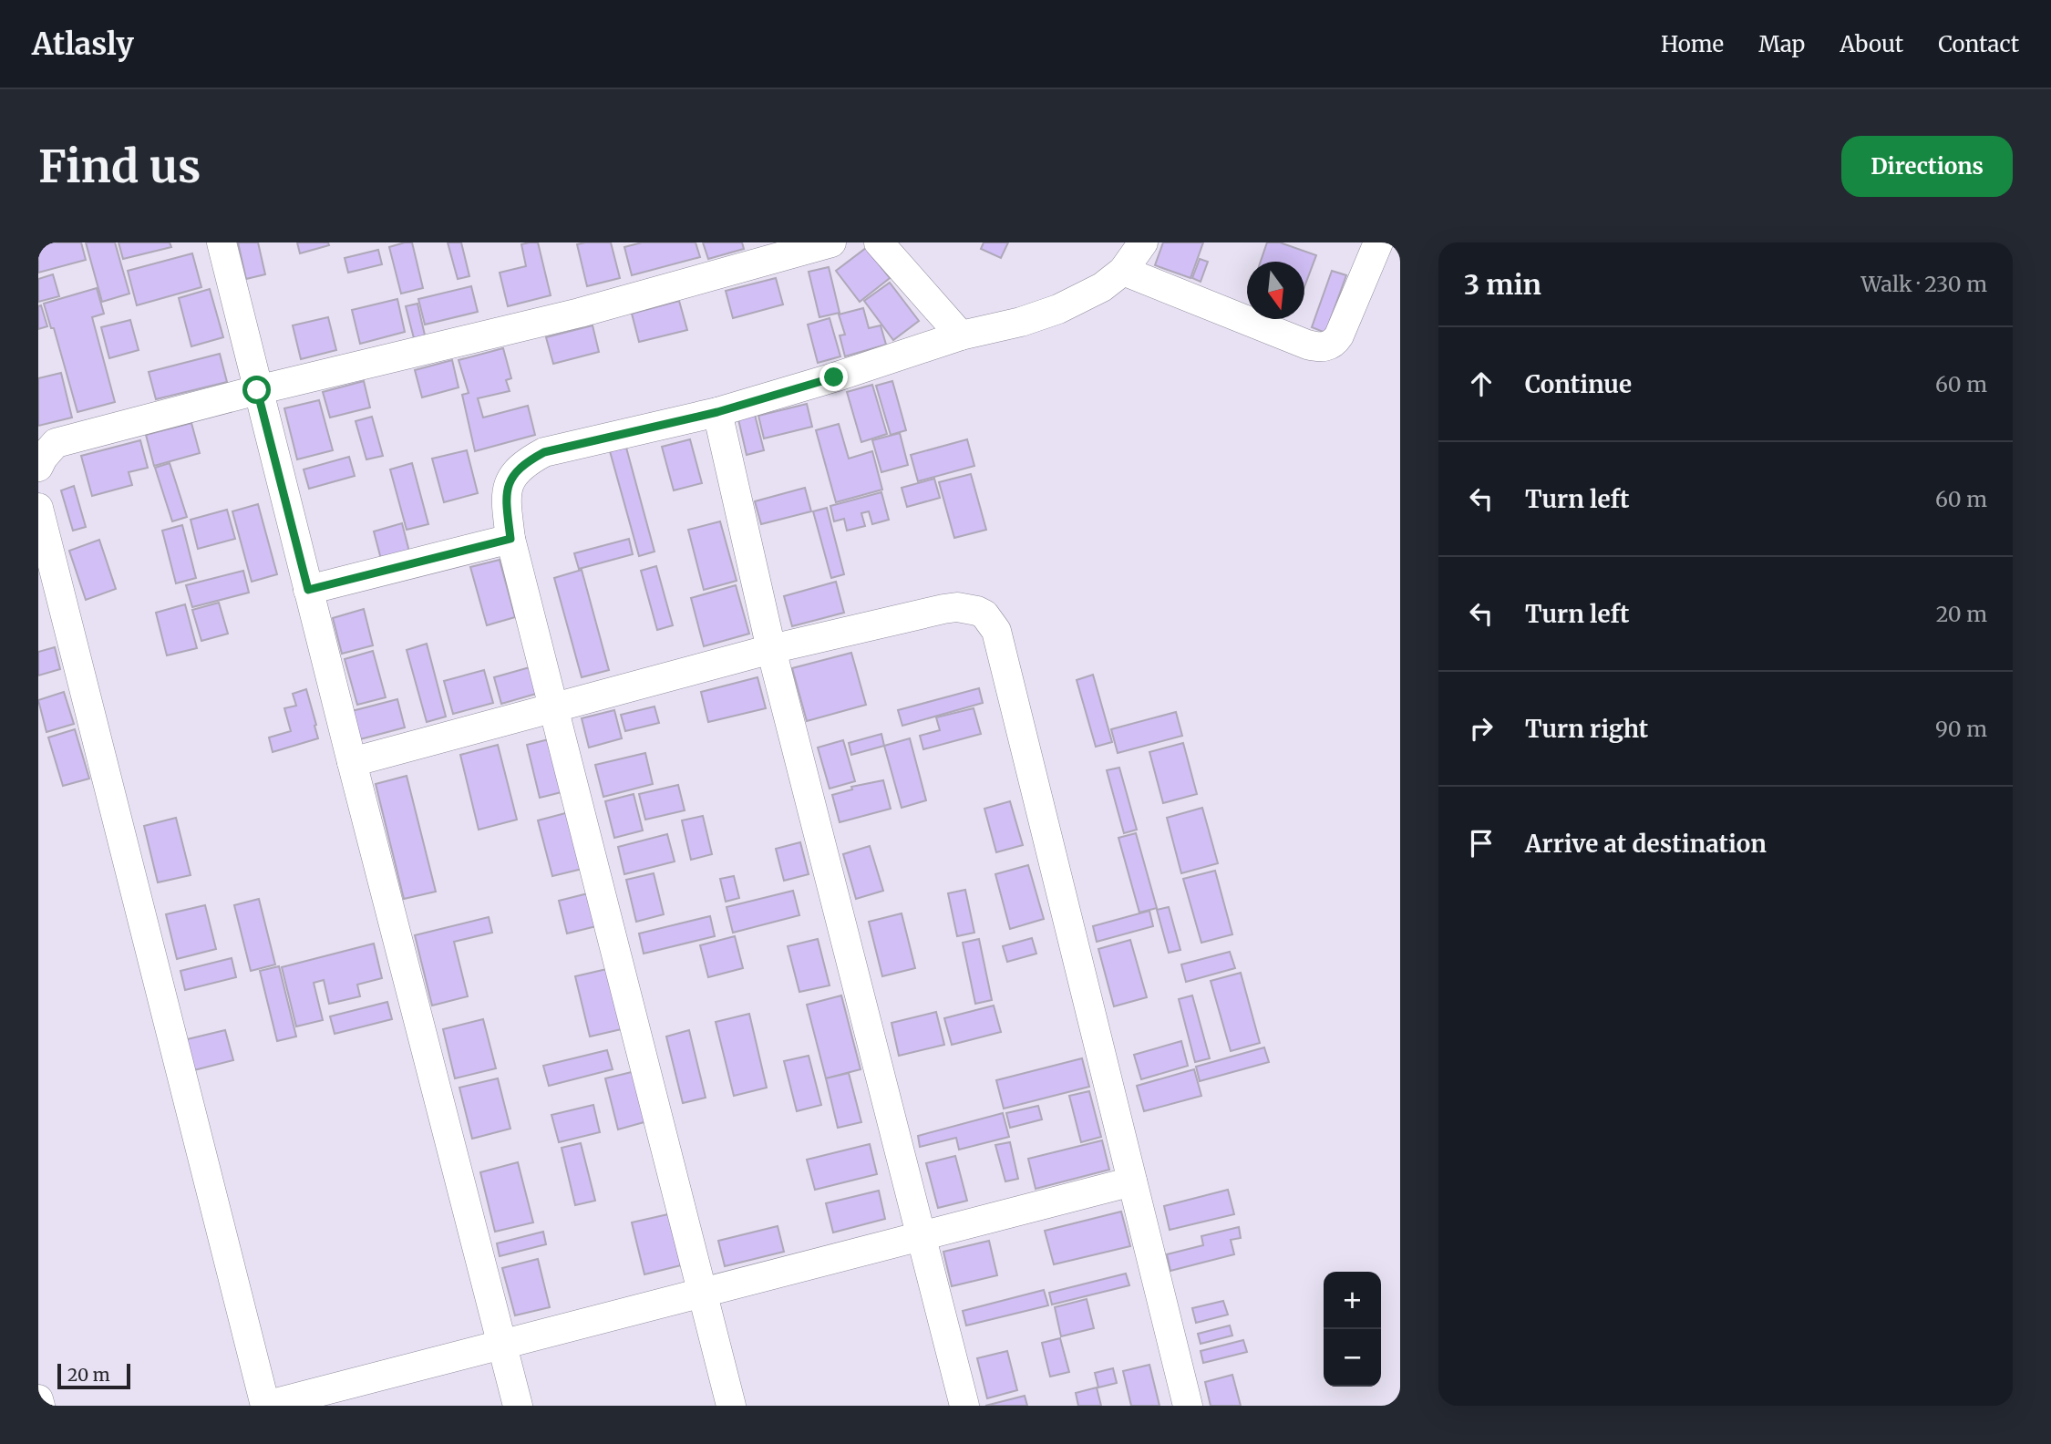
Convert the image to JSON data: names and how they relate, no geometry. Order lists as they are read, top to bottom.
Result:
{
  "scale_bar": "20 m",
  "north": "bottom",
  "page": {
    "header": "Atlasly",
    "nav": [
      "Home",
      "Map",
      "About",
      "Contact"
    ],
    "buttons": "Directions",
    "title": "Find us",
    "heading": ["3 min", "Walk · 230 m"],
    "list": [
      ["Continue", "60 m"],
      ["Turn left", "60 m"],
      ["Turn left", "20 m"],
      ["Turn right", "90 m"],
      "Arrive at destination"
    ],
    "map_buttons": ["+", "−"],
    "scale": "20 m"
  }
}
